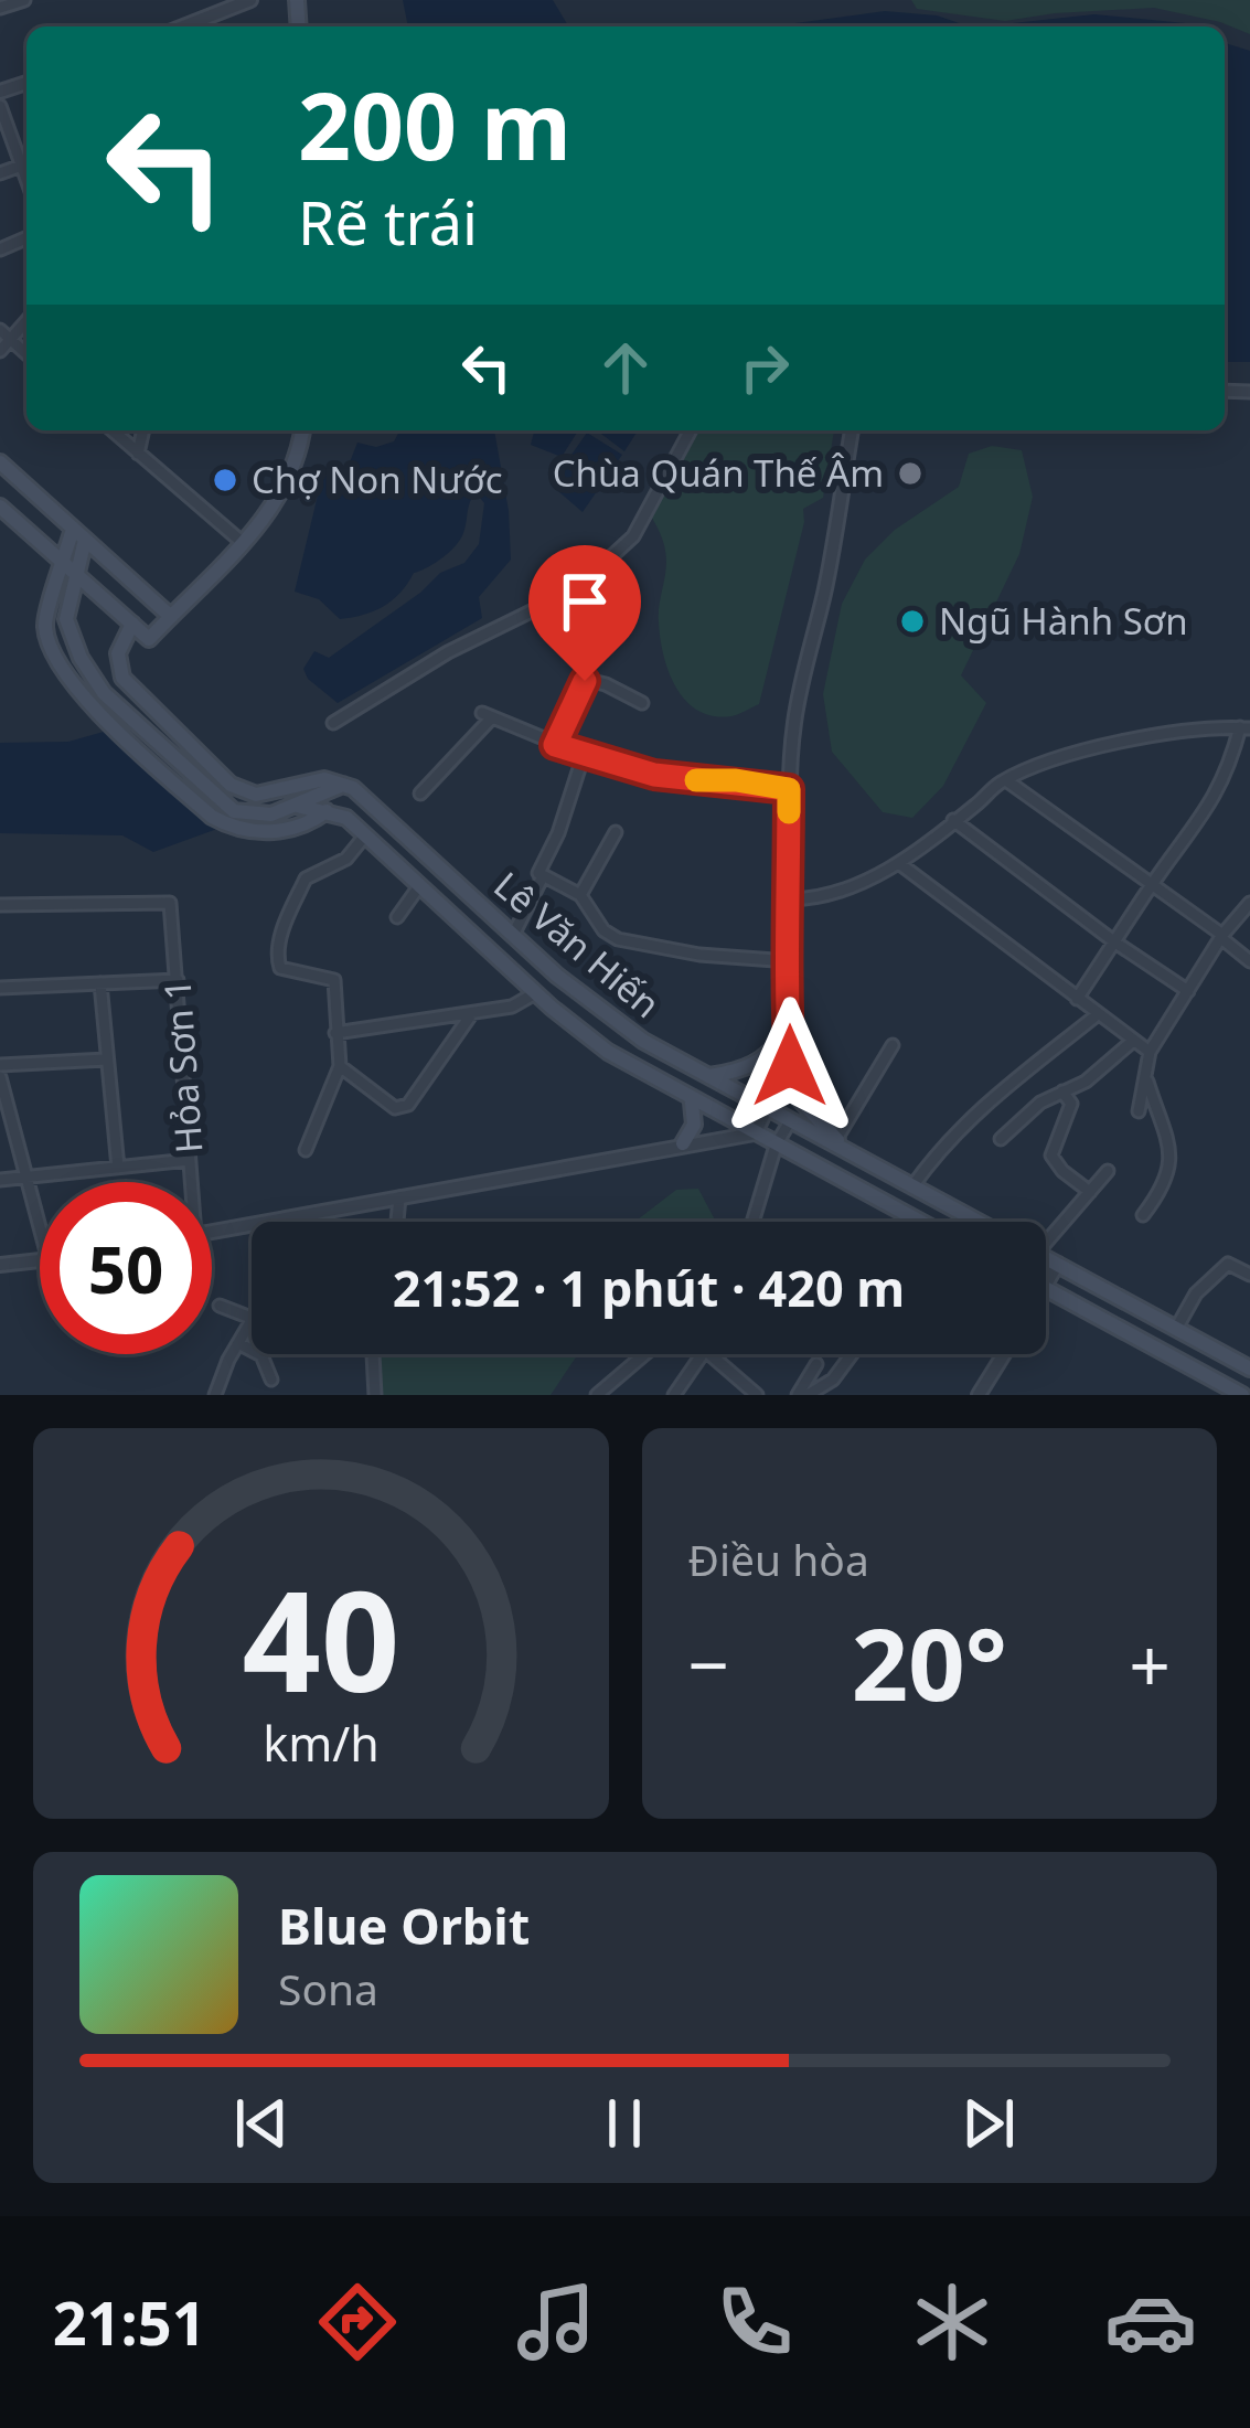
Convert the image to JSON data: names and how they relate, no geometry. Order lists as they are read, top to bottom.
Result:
{
  "streets": {
    "main road": ["Lê Văn Hiến"],
    "street": ["Hỏa Sơn 1"]
  },
  "places": ["Chùa Quán Thế Âm", "Chợ Non Nước", "Ngũ Hành Sơn"],
  "page": {
    "turn": ["200 m", "Rẽ trái"],
    "limit": "50",
    "trip": "21:52 · 1 phút · 420 m",
    "tile": "Điều hòa",
    "heat": ["−", "20°", "+"],
    "song": ["Blue Orbit", "Sona"],
    "tabs": "21:51",
    "gauge": ["40", "km/h"]
  }
}
